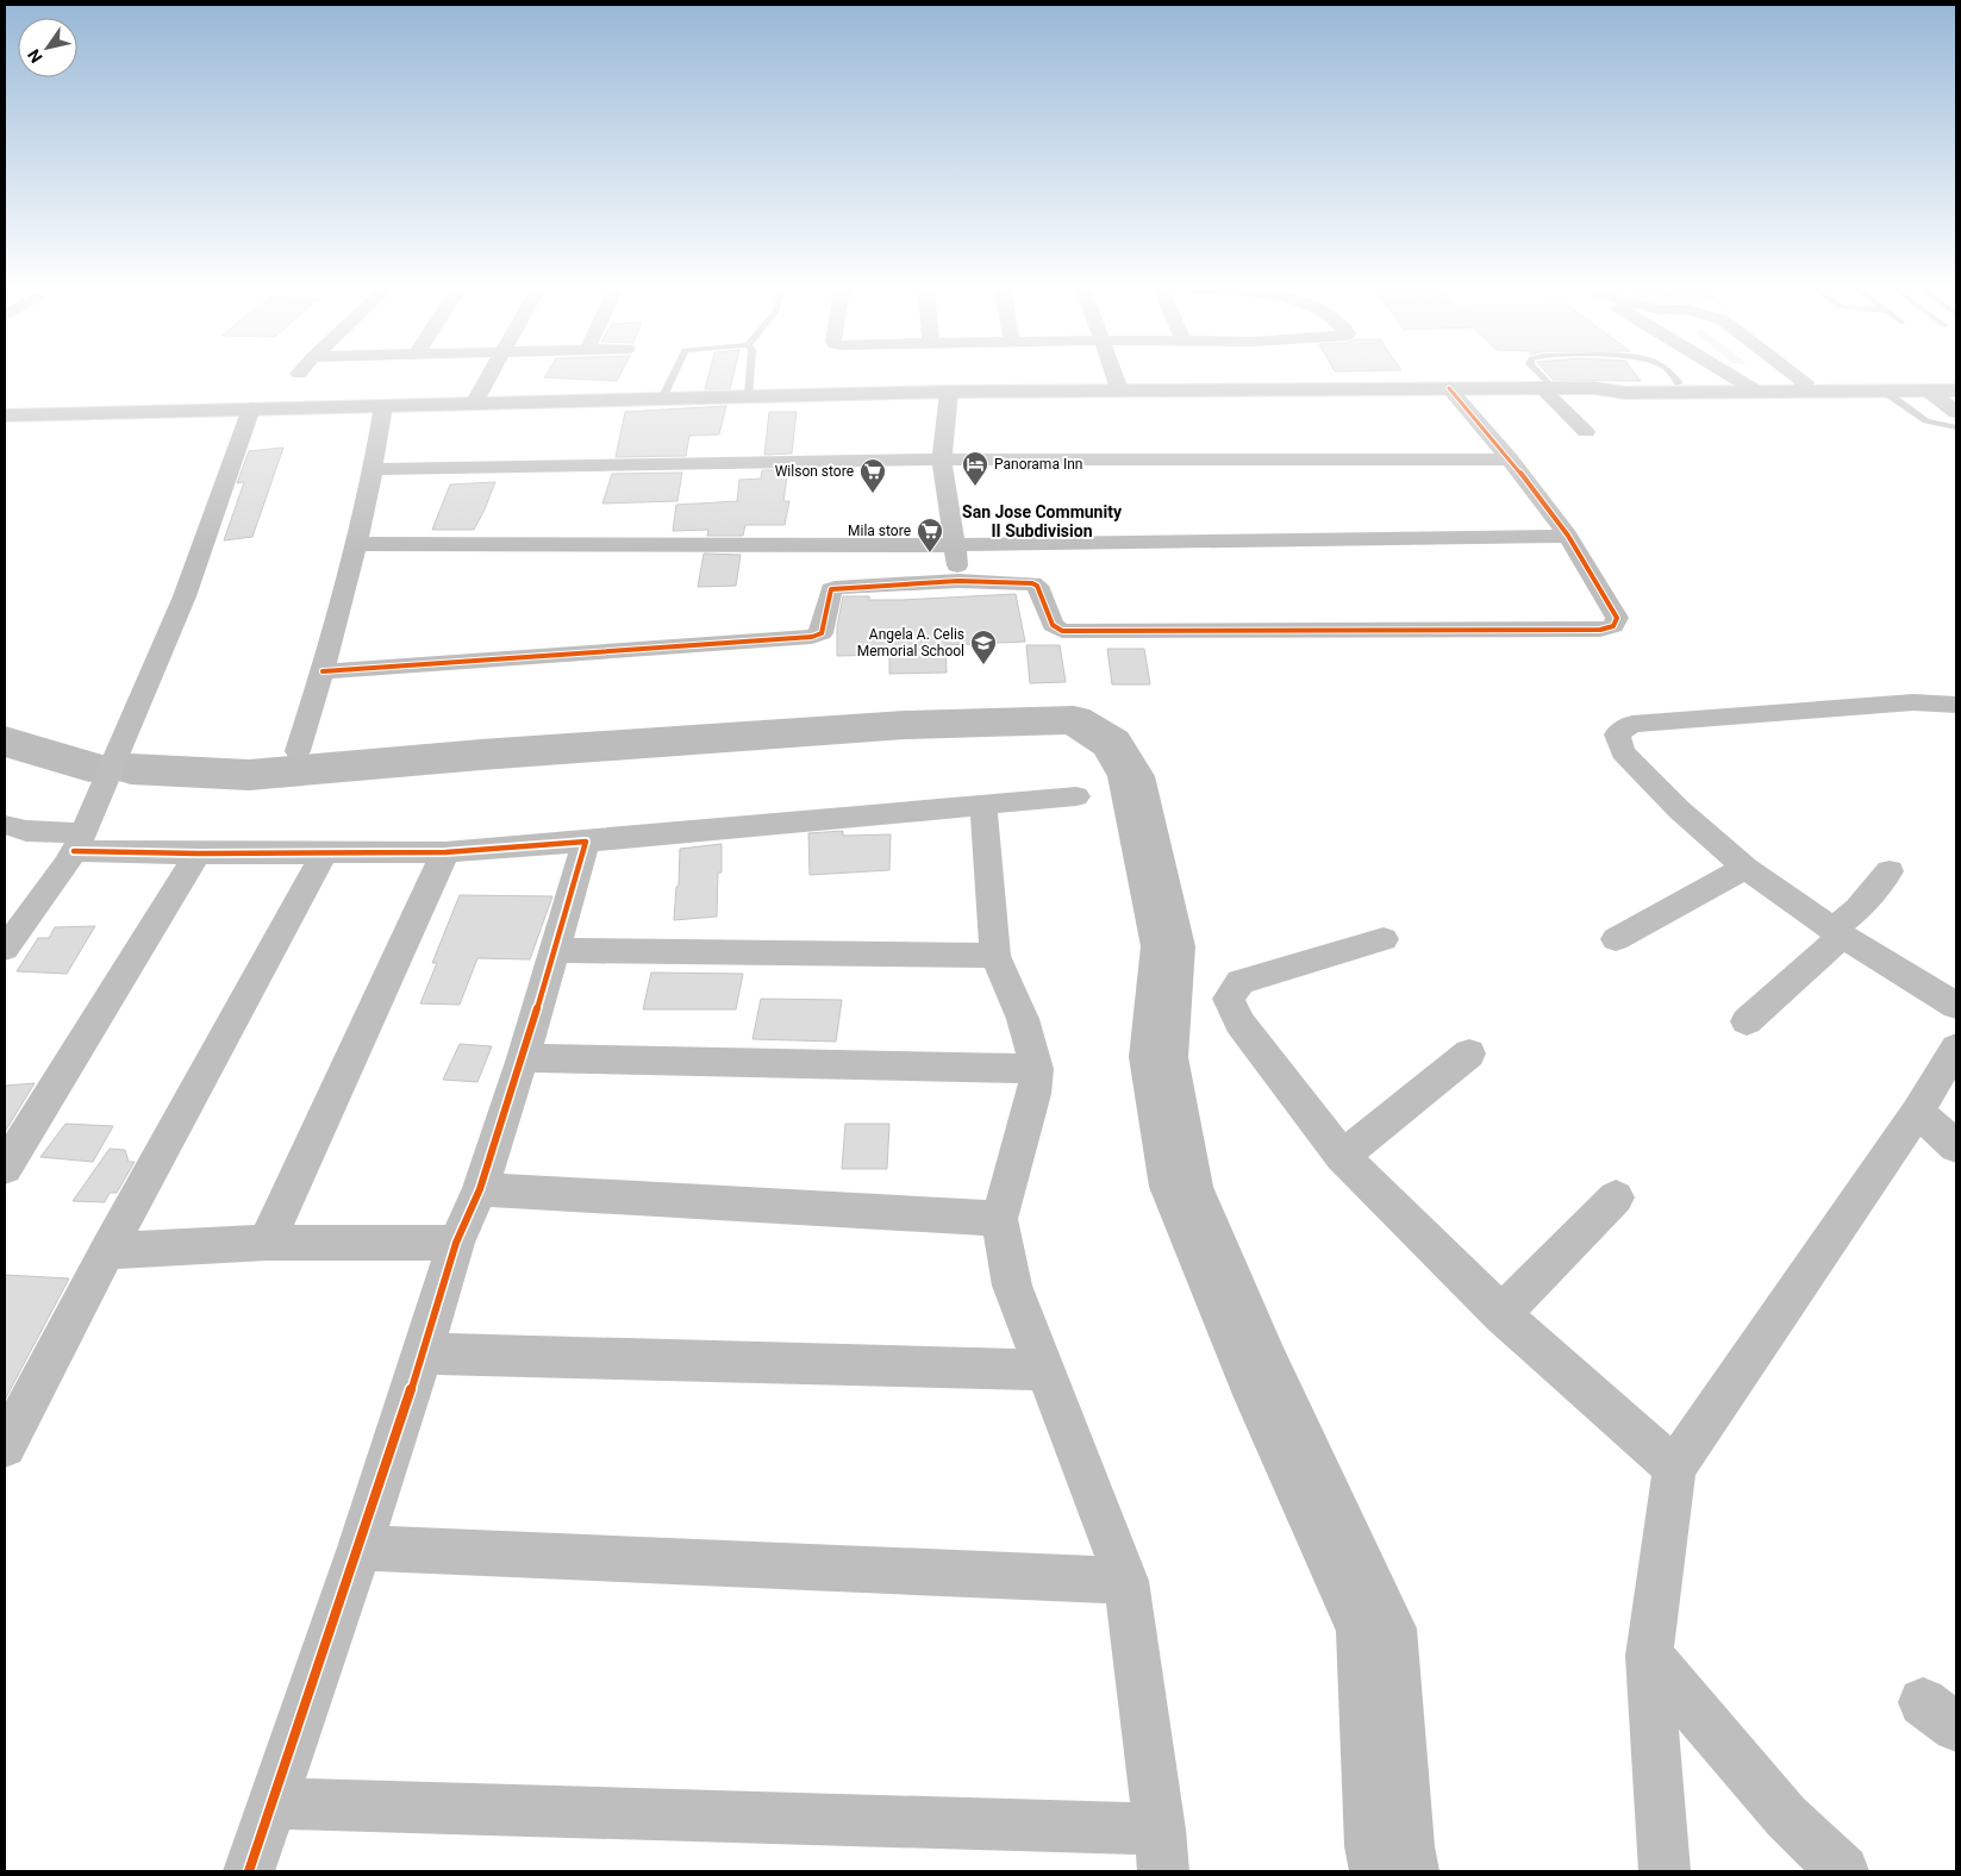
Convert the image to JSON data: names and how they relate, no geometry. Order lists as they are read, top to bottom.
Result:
{
  "districts": ["San Jose Community II Subdivision"],
  "places": {
    "hotel": ["Panorama Inn"],
    "supermarket": ["Wilson store", "Mila store"],
    "school or university": ["Angela A. Celis Memorial School"]
  },
  "north": "bottom left"
}
